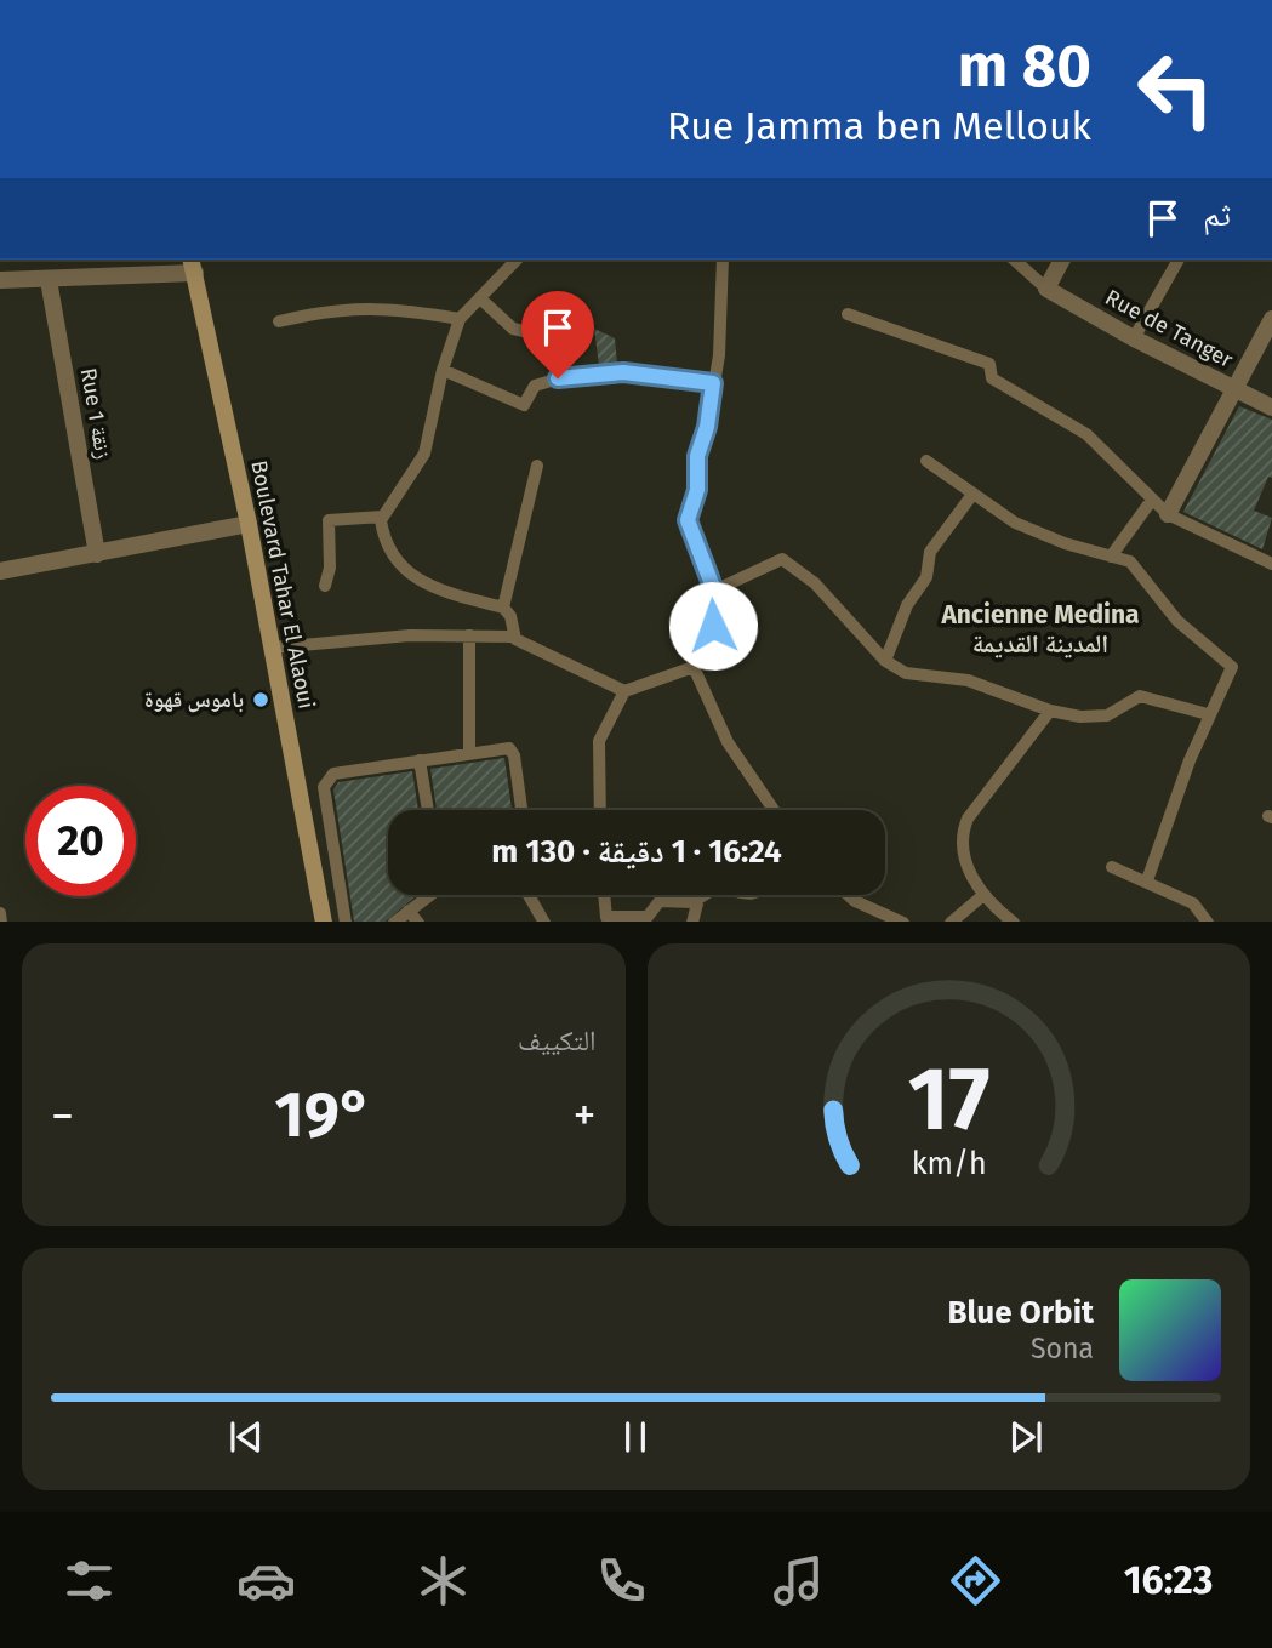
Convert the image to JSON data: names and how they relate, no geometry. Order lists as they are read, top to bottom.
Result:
{
  "streets": {
    "street": ["Rue de Tanger", "Rue 1 زنقة", "Boulevard Tahar El Alaoui"]
  },
  "districts": ["Ancienne Medina المدينة القديمة"],
  "places": ["باموس قهوة"],
  "page": {
    "turn": ["80 m", "Rue Jamma ben Mellouk"],
    "then": "ثم",
    "limit": "20",
    "trip": "16:24 · 1 دقيقة · 130 m",
    "tile": "التكييف",
    "heat": ["−", "19°", "+"],
    "song": ["Blue Orbit", "Sona"],
    "tabs": "16:23",
    "gauge": ["17", "km/h"]
  }
}
